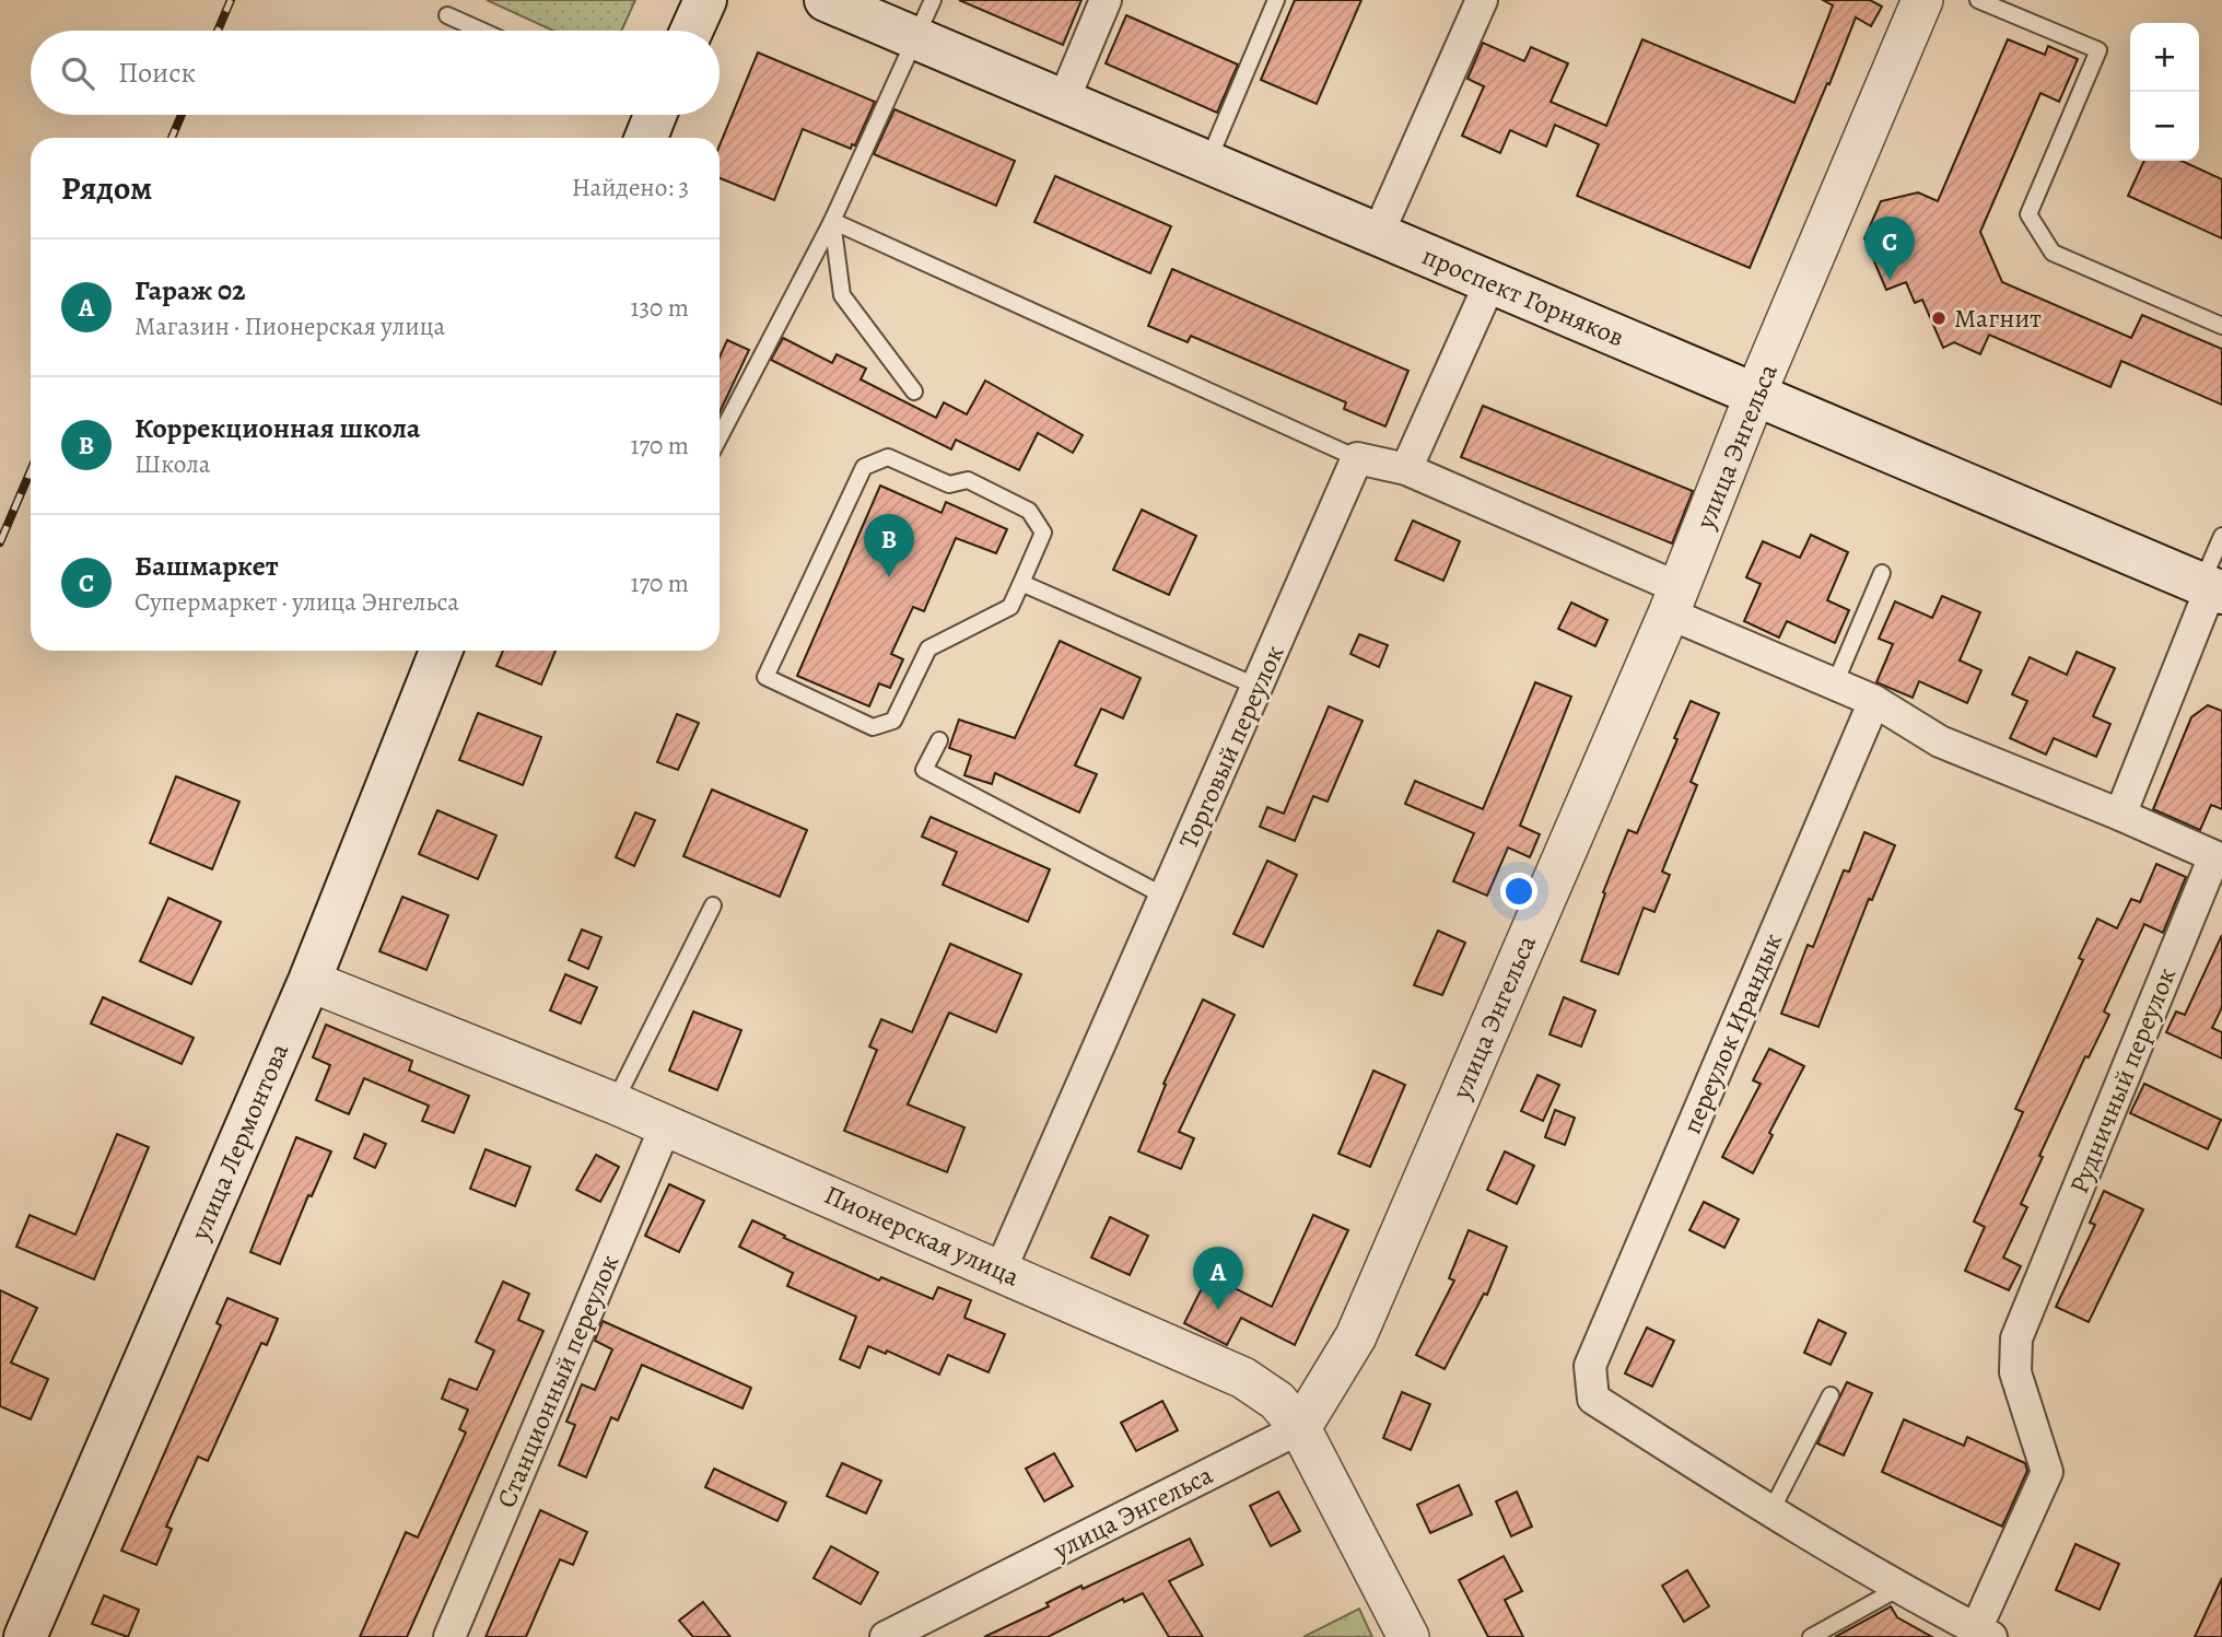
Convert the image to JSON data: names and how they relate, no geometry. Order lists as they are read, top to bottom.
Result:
{
  "streets": {
    "main road": ["проспект Горняков", "улица Лермонтова"],
    "street": [
      "улица Энгельса",
      "Торговый переулок",
      "переулок Ирандык",
      "Рудничный переулок",
      "Пионерская улица",
      "Станционный переулок"
    ]
  },
  "crossings": [
    ["проспект Горняков", "улица Энгельса"],
    ["улица Энгельса", "Рудничный переулок"],
    ["улица Энгельса", "Пионерская улица"],
    ["Торговый переулок", "Пионерская улица"],
    ["переулок Ирандык", "Рудничный переулок"],
    ["улица Лермонтова", "Пионерская улица"],
    ["Пионерская улица", "Станционный переулок"]
  ],
  "places": ["Магнит"],
  "page": {
    "map_buttons": ["+", "−"],
    "search": "Поиск",
    "heading": ["Рядом", "Найдено: 3"],
    "pins": ["C", "B", "A"],
    "list": [
      {
        "mark": "A",
        "name": "Гараж 02",
        "note": "Магазин · Пионерская улица",
        "value": "130 m"
      },
      {
        "mark": "B",
        "name": "Коррекционная школа",
        "note": "Школа",
        "value": "170 m"
      },
      {
        "mark": "C",
        "name": "Башмаркет",
        "note": "Супермаркет · улица Энгельса",
        "value": "170 m"
      }
    ]
  }
}
